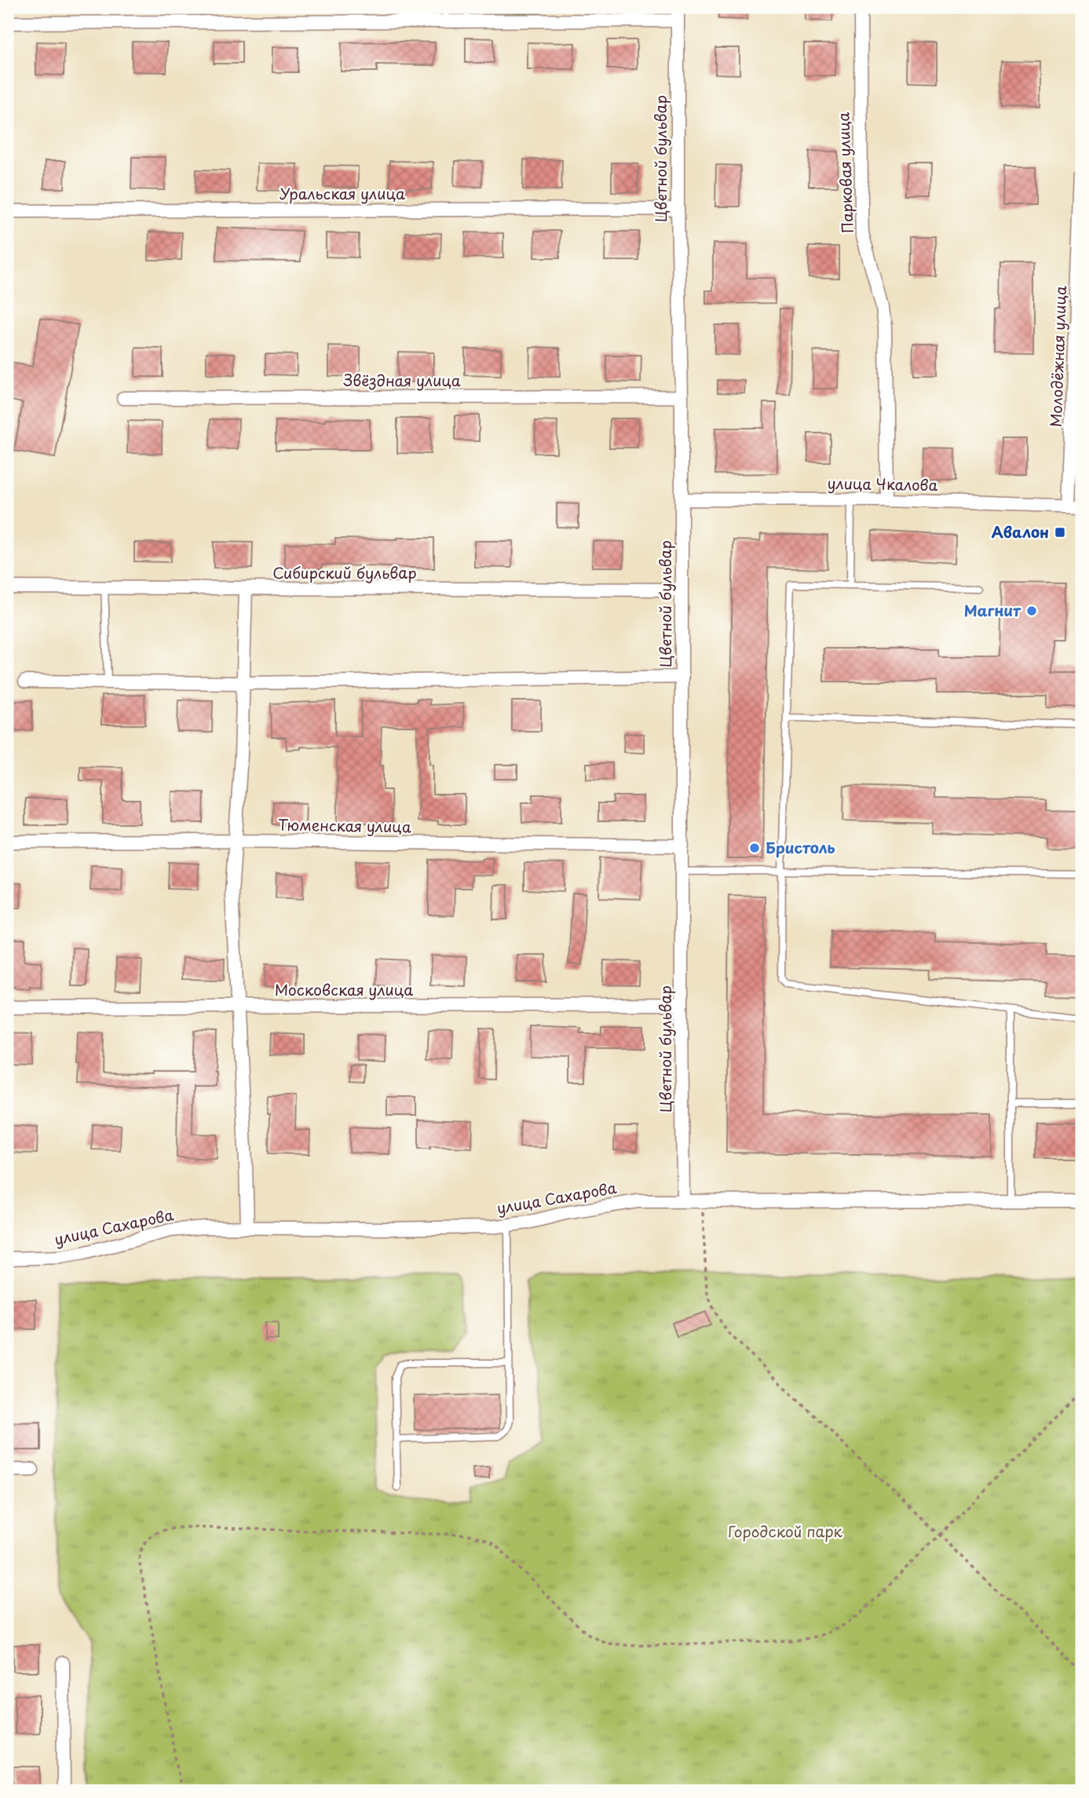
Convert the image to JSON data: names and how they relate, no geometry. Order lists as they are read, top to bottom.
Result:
{
  "streets": {
    "street": [
      "Цветной бульвар",
      "Парковая улица",
      "Уральская улица",
      "Молодёжная улица",
      "Звёздная улица",
      "улица Чкалова",
      "Сибирский бульвар",
      "Тюменская улица",
      "Московская улица",
      "улица Сахарова"
    ]
  },
  "crossings": [
    ["Цветной бульвар", "Уральская улица"],
    ["Цветной бульвар", "Звёздная улица"],
    ["Цветной бульвар", "улица Чкалова"],
    ["Цветной бульвар", "Сибирский бульвар"],
    ["Цветной бульвар", "Тюменская улица"],
    ["Цветной бульвар", "Московская улица"],
    ["Цветной бульвар", "улица Сахарова"],
    ["Парковая улица", "улица Чкалова"],
    ["Молодёжная улица", "улица Чкалова"]
  ],
  "parks": ["Городской парк"],
  "places": {
    "transit": ["Авалон"],
    "other": ["Магнит", "Бристоль"]
  }
}
